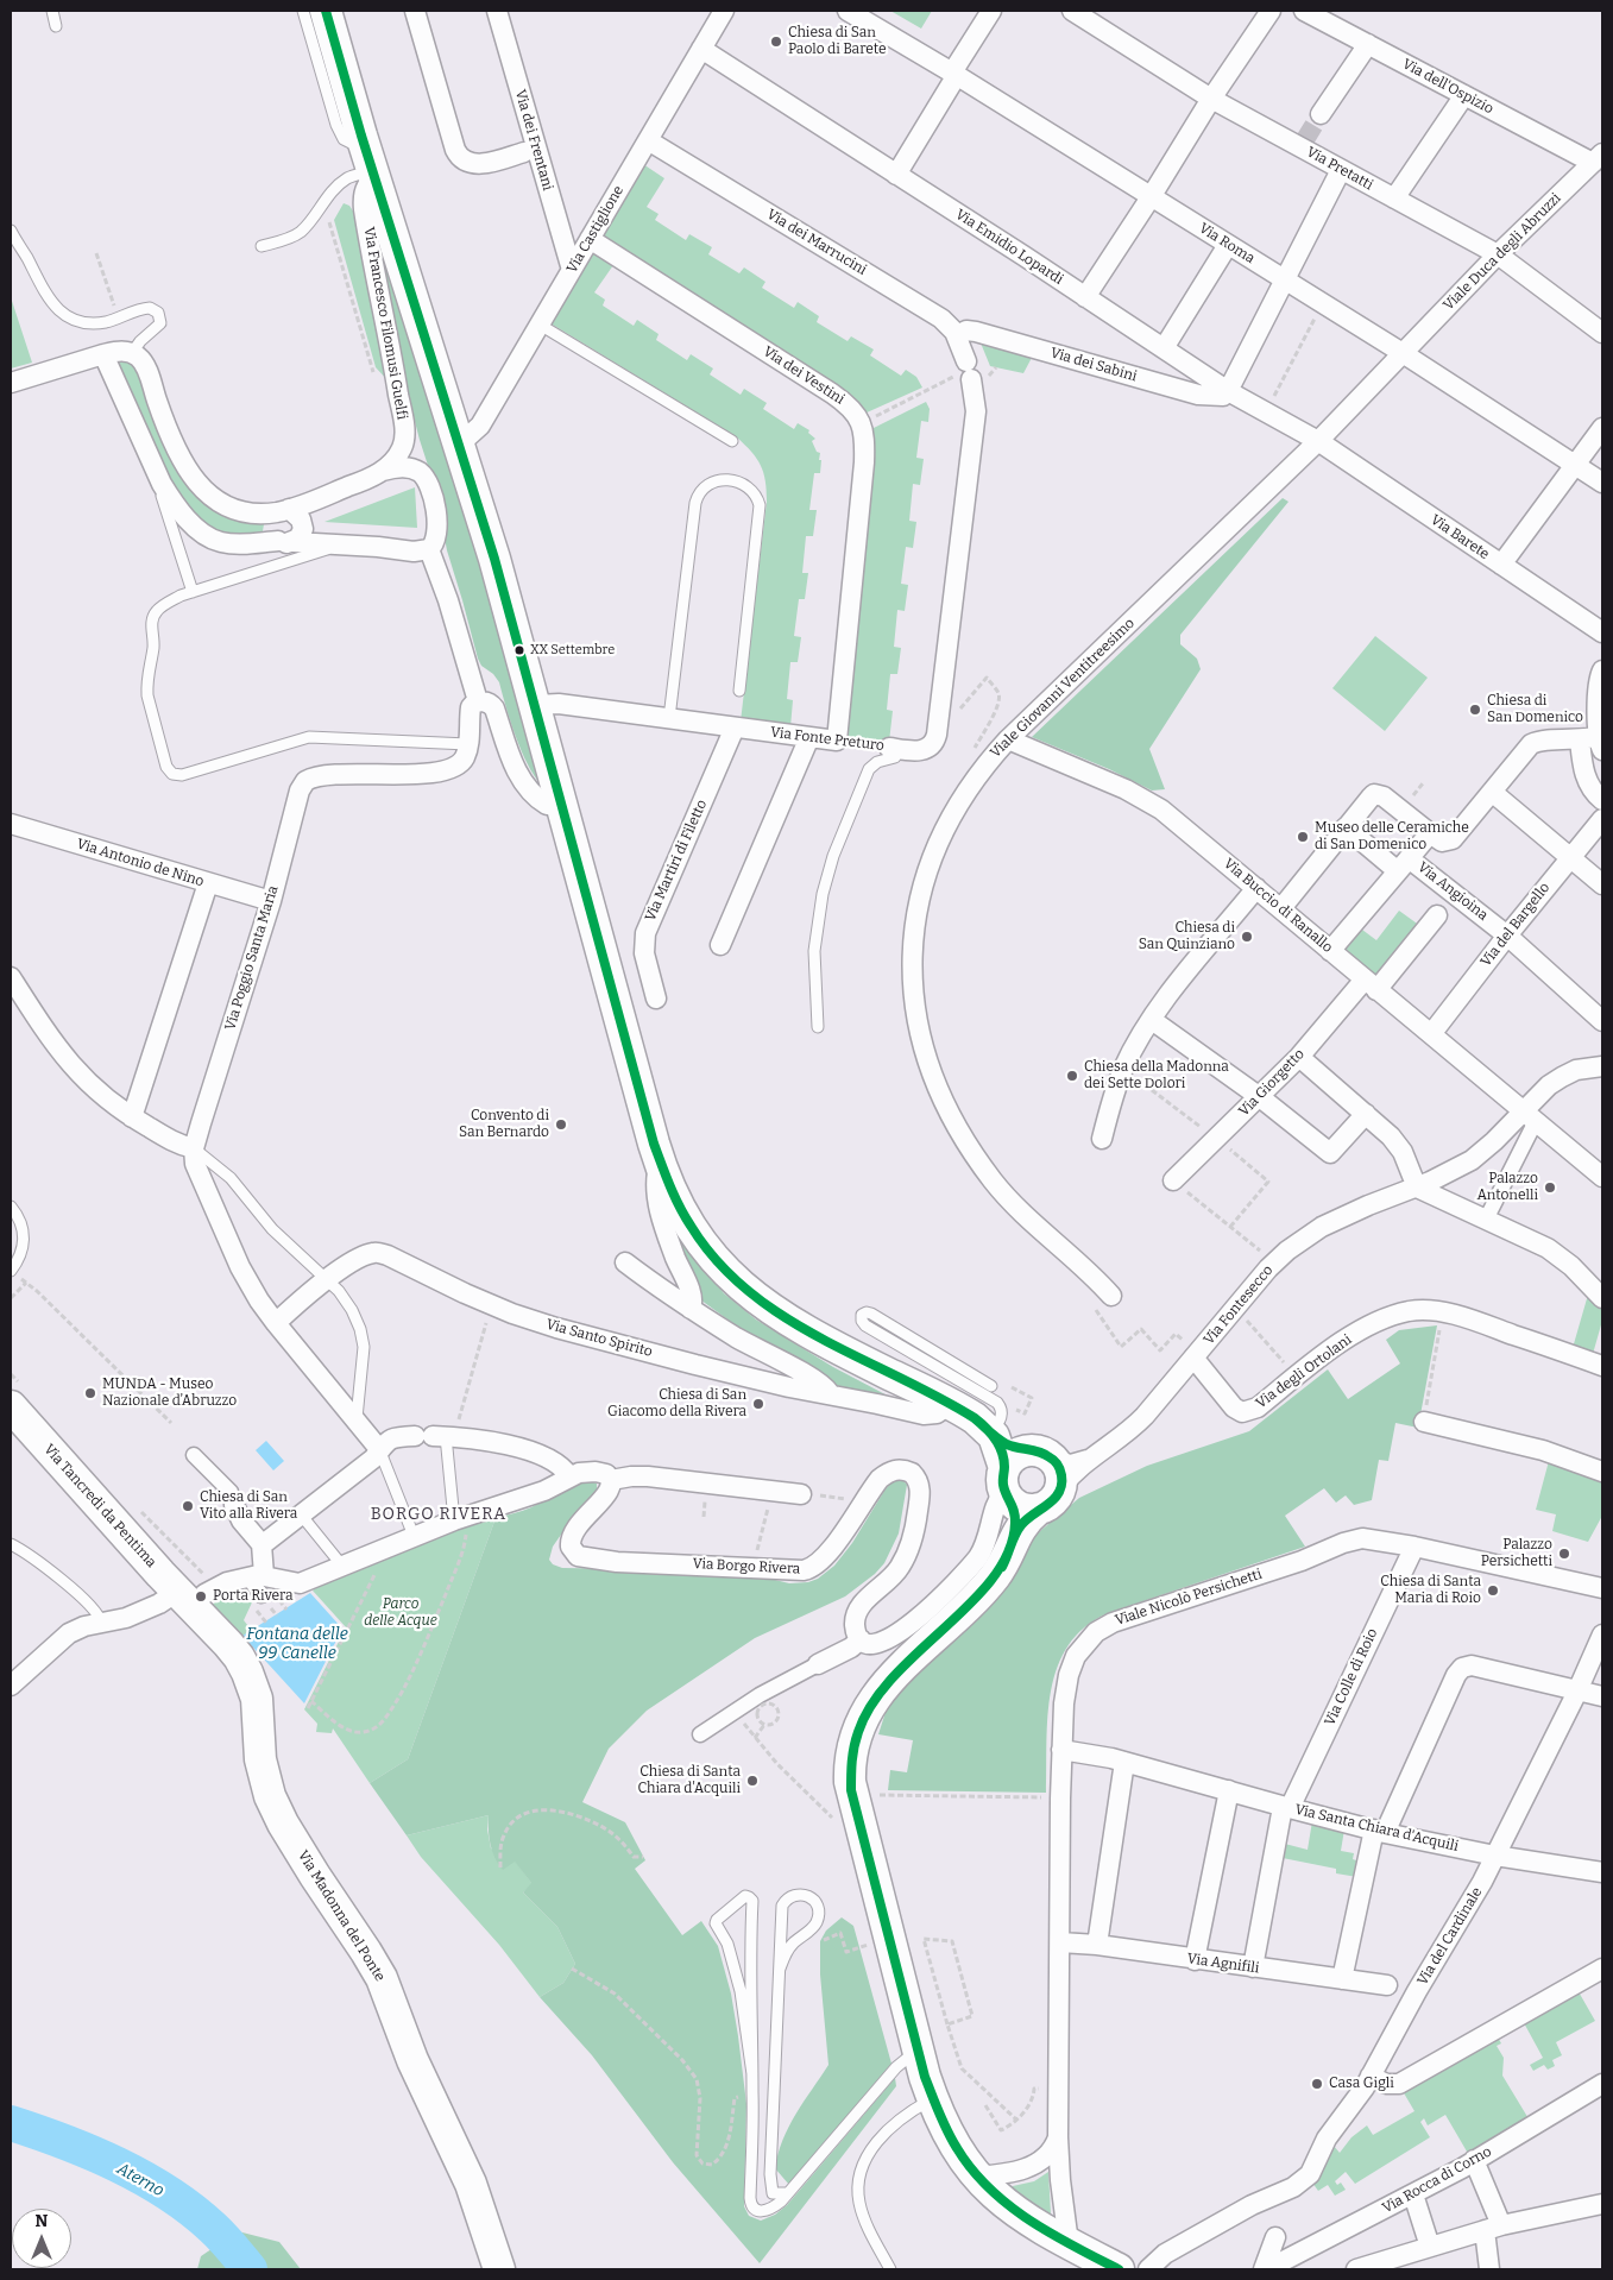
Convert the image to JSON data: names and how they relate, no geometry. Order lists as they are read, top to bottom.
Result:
{
  "streets": {
    "main road": ["Via Tancredi da Pentima", "Via Madonna del Ponte"],
    "street": [
      "Via dell'Ospizio",
      "Via dei Frentani",
      "Via Pretatti",
      "Via Castiglione",
      "Via dei Marrucini",
      "Via Roma",
      "Via Emidio Lopardi",
      "Viale Duca degli Abruzzi",
      "Via Francesco Filomusi Guelfi",
      "Via dei Sabini",
      "Via dei Vestini",
      "Via Barete",
      "Viale Giovanni Ventitreesimo",
      "Via Fonte Preturo",
      "Via Martiri di Filetto",
      "Via Antonio de Nino",
      "Via Angioina",
      "Via Buccio di Ranallo",
      "Via del Bargello",
      "Via Poggio Santa Maria",
      "Via Giorgetto",
      "Via Fontesecco",
      "Via Santo Spirito",
      "Via degli Ortolani",
      "Via Borgo Rivera",
      "Viale Nicolò Persichetti",
      "Via Colle di Roio",
      "Via Santa Chiara d'Acquili",
      "Via del Cardinale",
      "Via Agnifili",
      "Via Rocca di Corno"
    ]
  },
  "crossings": [
    ["Via dell'Ospizio", "Viale Duca degli Abruzzi"],
    ["Via dei Frentani", "Via Castiglione"],
    ["Via Pretatti", "Viale Duca degli Abruzzi"],
    ["Via Castiglione", "Via dei Marrucini"],
    ["Via Castiglione", "Via Emidio Lopardi"],
    ["Via Castiglione", "Via dei Vestini"],
    ["Via dei Marrucini", "Via dei Sabini"],
    ["Via Roma", "Viale Duca degli Abruzzi"],
    ["Via Roma", "Viale Giovanni Ventitreesimo"],
    ["Via Emidio Lopardi", "Via dei Sabini"],
    ["Via Emidio Lopardi", "Via Barete"],
    ["Via Emidio Lopardi", "Viale Giovanni Ventitreesimo"],
    ["Viale Duca degli Abruzzi", "Viale Giovanni Ventitreesimo"],
    ["Via Barete", "Viale Giovanni Ventitreesimo"],
    ["Viale Giovanni Ventitreesimo", "Via Buccio di Ranallo"],
    ["Via Fonte Preturo", "Via Martiri di Filetto"],
    ["Via Antonio de Nino", "Via Poggio Santa Maria"],
    ["Via Angioina", "Via del Bargello"],
    ["Via Angioina", "Via Giorgetto"],
    ["Via Buccio di Ranallo", "Via del Bargello"],
    ["Via Buccio di Ranallo", "Via Giorgetto"],
    ["Via Buccio di Ranallo", "Via Fontesecco"],
    ["Via Poggio Santa Maria", "Via Santo Spirito"],
    ["Via Fontesecco", "Via degli Ortolani"],
    ["Via Tancredi da Pentima", "Via Madonna del Ponte"],
    ["Viale Nicolò Persichetti", "Via Colle di Roio"],
    ["Viale Nicolò Persichetti", "Via Santa Chiara d'Acquili"],
    ["Viale Nicolò Persichetti", "Via Agnifili"],
    ["Via Colle di Roio", "Via Santa Chiara d'Acquili"],
    ["Via Colle di Roio", "Via Agnifili"],
    ["Via Santa Chiara d'Acquili", "Via del Cardinale"]
  ],
  "districts": ["BORGO RIVERA"],
  "water": ["Fontana delle 99 Canelle", "Aterno"],
  "parks": ["Parco delle Acque"],
  "places": [
    "Chiesa di San Paolo di Barete",
    "XX Settembre",
    "Chiesa di San Domenico",
    "Museo delle Ceramiche di San Domenico",
    "Chiesa di San Quinziano",
    "Chiesa della Madonna dei Sette Dolori",
    "Convento di San Bernardo",
    "Palazzo Antonelli",
    "MUNDA - Museo Nazionale d’Abruzzo",
    "Chiesa di San Giacomo della Rivera",
    "Chiesa di San Vito alla Rivera",
    "Palazzo Persichetti",
    "Chiesa di Santa Maria di Roio",
    "Porta Rivera",
    "Chiesa di Santa Chiara d'Acquili",
    "Casa Gigli"
  ],
  "north": "top"
}
